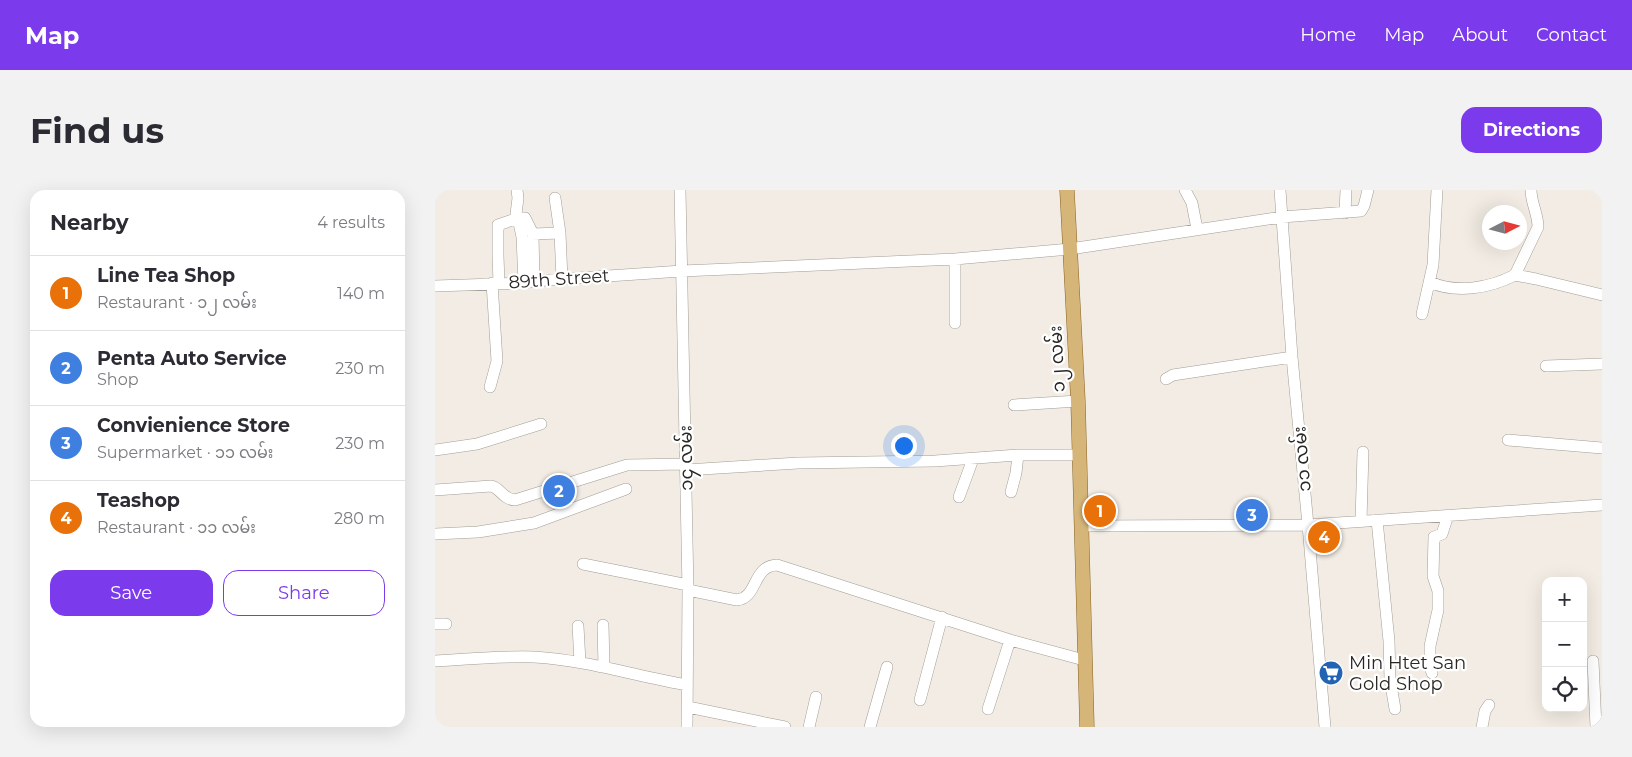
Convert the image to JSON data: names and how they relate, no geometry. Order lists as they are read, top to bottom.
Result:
{
  "streets": {
    "main road": ["၁၂ လမ်း"],
    "street": ["89th Street", "၁၄ လမ်း", "၁၁ လမ်း"]
  },
  "crossings": [
    ["89th Street", "၁၂ လမ်း"],
    ["89th Street", "၁၄ လမ်း"],
    ["89th Street", "၁၁ လမ်း"]
  ],
  "places": {
    "supermarket": ["Min Htet San Gold Shop"]
  },
  "north": "right",
  "page": {
    "header": "Map",
    "nav": [
      "Home",
      "Map",
      "About",
      "Contact"
    ],
    "buttons": [
      "Directions",
      ["Save", "Share"]
    ],
    "title": "Find us",
    "heading": ["Nearby", "4 results"],
    "list": [
      {
        "mark": "1",
        "name": "Line Tea Shop",
        "note": "Restaurant · ၁၂ လမ်း",
        "value": "140 m"
      },
      {
        "mark": "2",
        "name": "Penta Auto Service",
        "note": "Shop",
        "value": "230 m"
      },
      {
        "mark": "3",
        "name": "Convienience Store",
        "note": "Supermarket · ၁၁ လမ်း",
        "value": "230 m"
      },
      {
        "mark": "4",
        "name": "Teashop",
        "note": "Restaurant · ၁၁ လမ်း",
        "value": "280 m"
      }
    ],
    "pins": [
      "2",
      "1",
      "3",
      "4"
    ],
    "map_buttons": ["+", "−"]
  }
}
